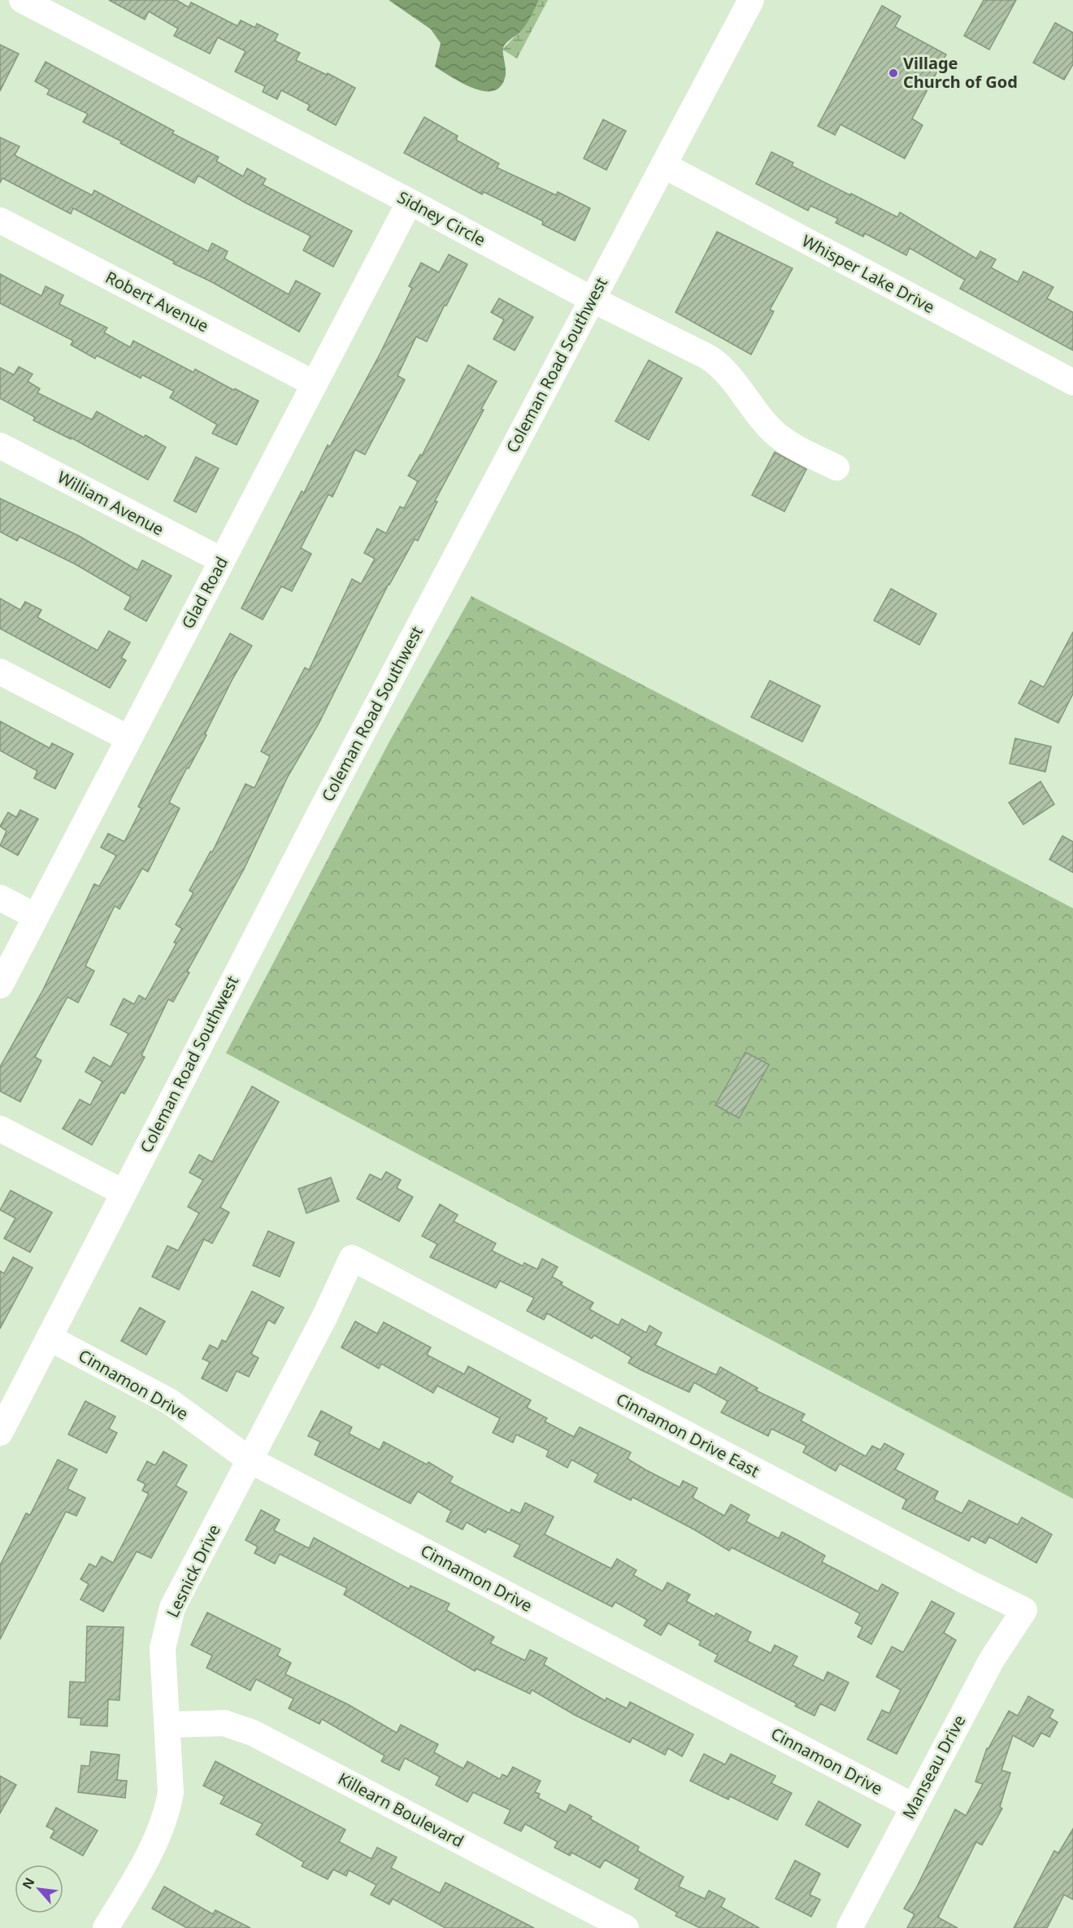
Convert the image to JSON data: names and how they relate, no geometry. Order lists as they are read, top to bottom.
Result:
{
  "streets": {
    "street": [
      "Sidney Circle",
      "Whisper Lake Drive",
      "Robert Avenue",
      "Coleman Road Southwest",
      "William Avenue",
      "Glad Road",
      "Cinnamon Drive",
      "Cinnamon Drive East",
      "Lesnick Drive",
      "Manseau Drive",
      "Killearn Boulevard"
    ]
  },
  "crossings": [
    ["Sidney Circle", "Coleman Road Southwest"],
    ["Sidney Circle", "Glad Road"],
    ["Whisper Lake Drive", "Coleman Road Southwest"],
    ["Robert Avenue", "Glad Road"],
    ["Coleman Road Southwest", "Cinnamon Drive"],
    ["William Avenue", "Glad Road"],
    ["Cinnamon Drive", "Lesnick Drive"],
    ["Cinnamon Drive", "Manseau Drive"],
    ["Cinnamon Drive East", "Lesnick Drive"],
    ["Cinnamon Drive East", "Manseau Drive"],
    ["Lesnick Drive", "Killearn Boulevard"]
  ],
  "places": ["Village Church of God"],
  "north": "top left"
}
